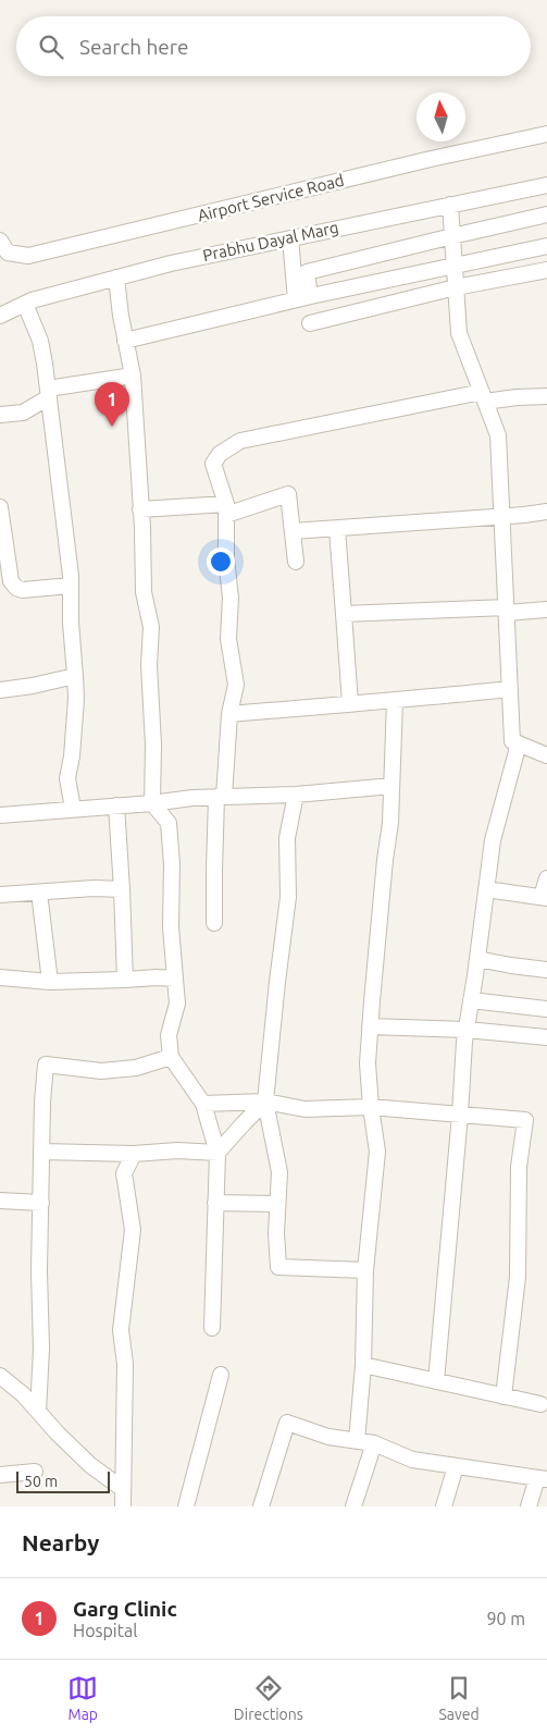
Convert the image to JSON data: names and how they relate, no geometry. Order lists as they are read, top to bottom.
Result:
{
  "streets": {
    "street": ["Airport Service Road", "Prabhu Dayal Marg"]
  },
  "scale_bar": "50 m",
  "north": "top",
  "page": {
    "search": "Search here",
    "pins": "1",
    "scale": "50 m",
    "heading": "Nearby",
    "list": [
      {
        "mark": "1",
        "name": "Garg Clinic",
        "note": "Hospital",
        "value": "90 m"
      }
    ],
    "nav": ["Map", "Directions", "Saved"]
  }
}
